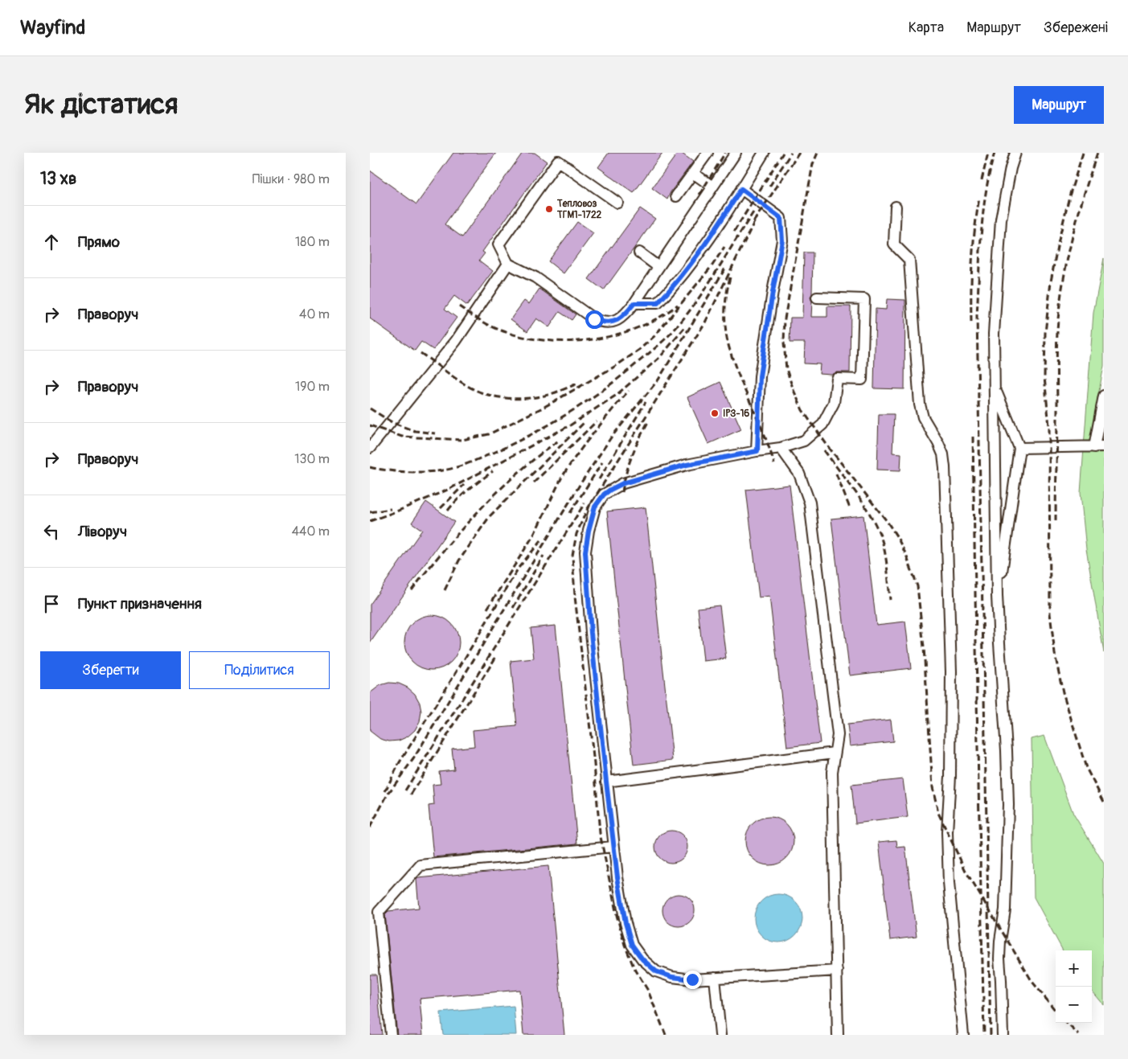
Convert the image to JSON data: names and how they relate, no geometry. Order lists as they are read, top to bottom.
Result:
{
  "places": ["Тепловоз ТГМ1-1722", "ІРЗ-16"],
  "page": {
    "header": "Wayfind",
    "nav": ["Карта", "Маршрут", "Збережені"],
    "buttons": [
      "Маршрут",
      ["Зберегти", "Поділитися"]
    ],
    "title": "Як дістатися",
    "heading": ["13 хв", "Пішки · 980 m"],
    "list": [
      ["Прямо", "180 m"],
      ["Праворуч", "40 m"],
      ["Праворуч", "190 m"],
      ["Праворуч", "130 m"],
      ["Ліворуч", "440 m"],
      "Пункт призначення"
    ],
    "map_buttons": ["+", "−"]
  }
}
